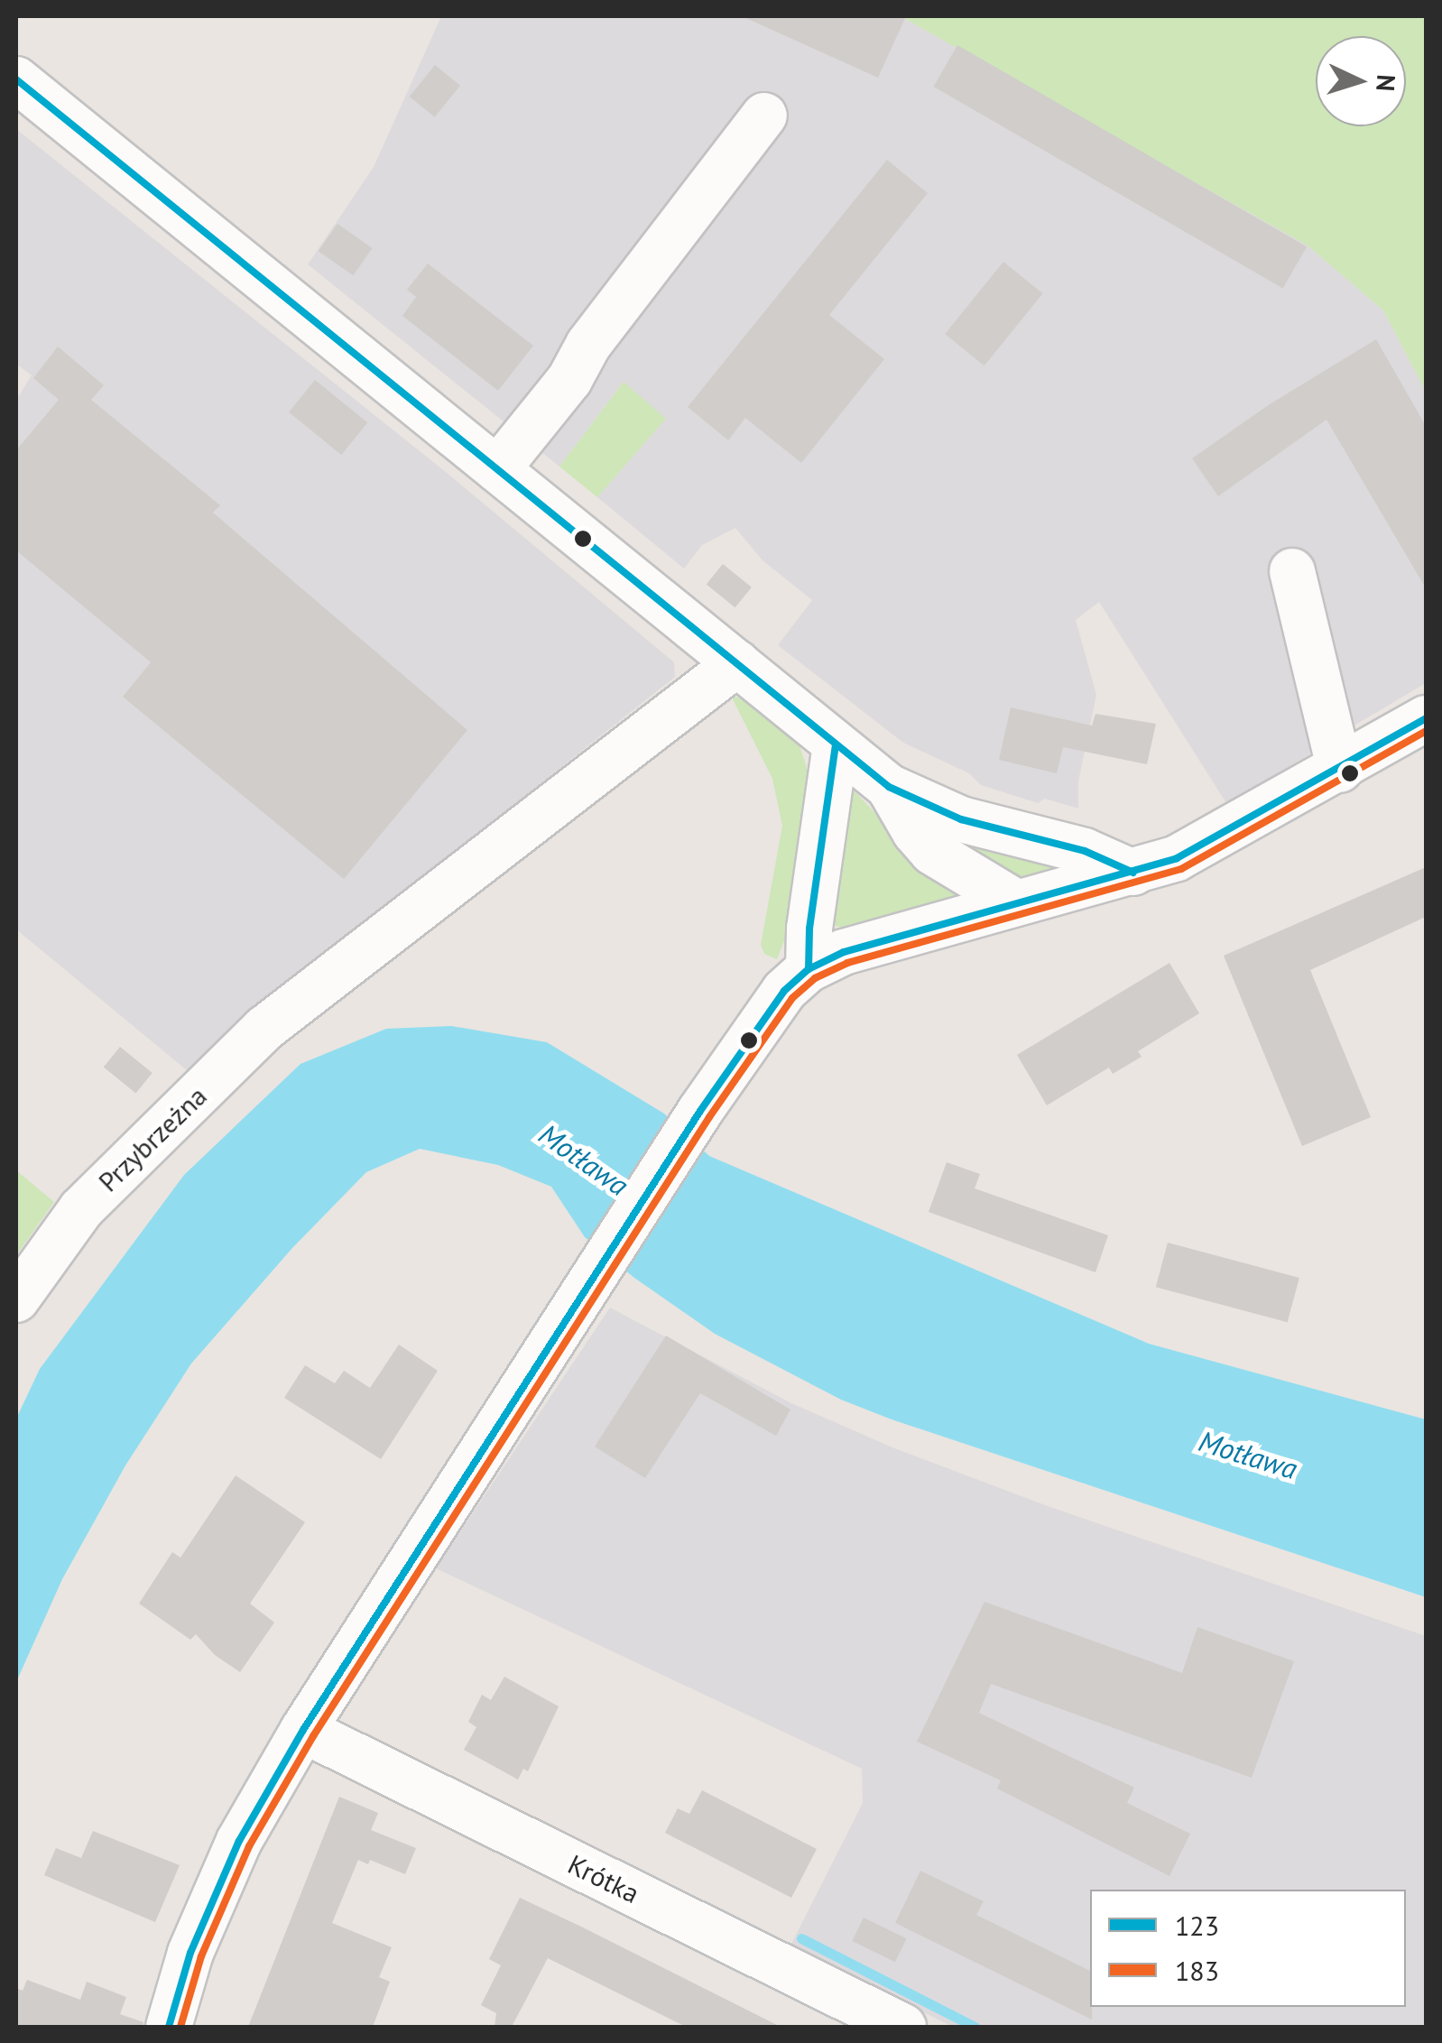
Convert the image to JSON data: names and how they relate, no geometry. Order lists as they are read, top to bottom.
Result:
{
  "streets": {
    "street": ["Przybrzeżna", "Krótka"]
  },
  "water": ["Motława"],
  "lines": ["transit line 123", "transit line 183"],
  "legend": ["123", "183"],
  "north": "right"
}
